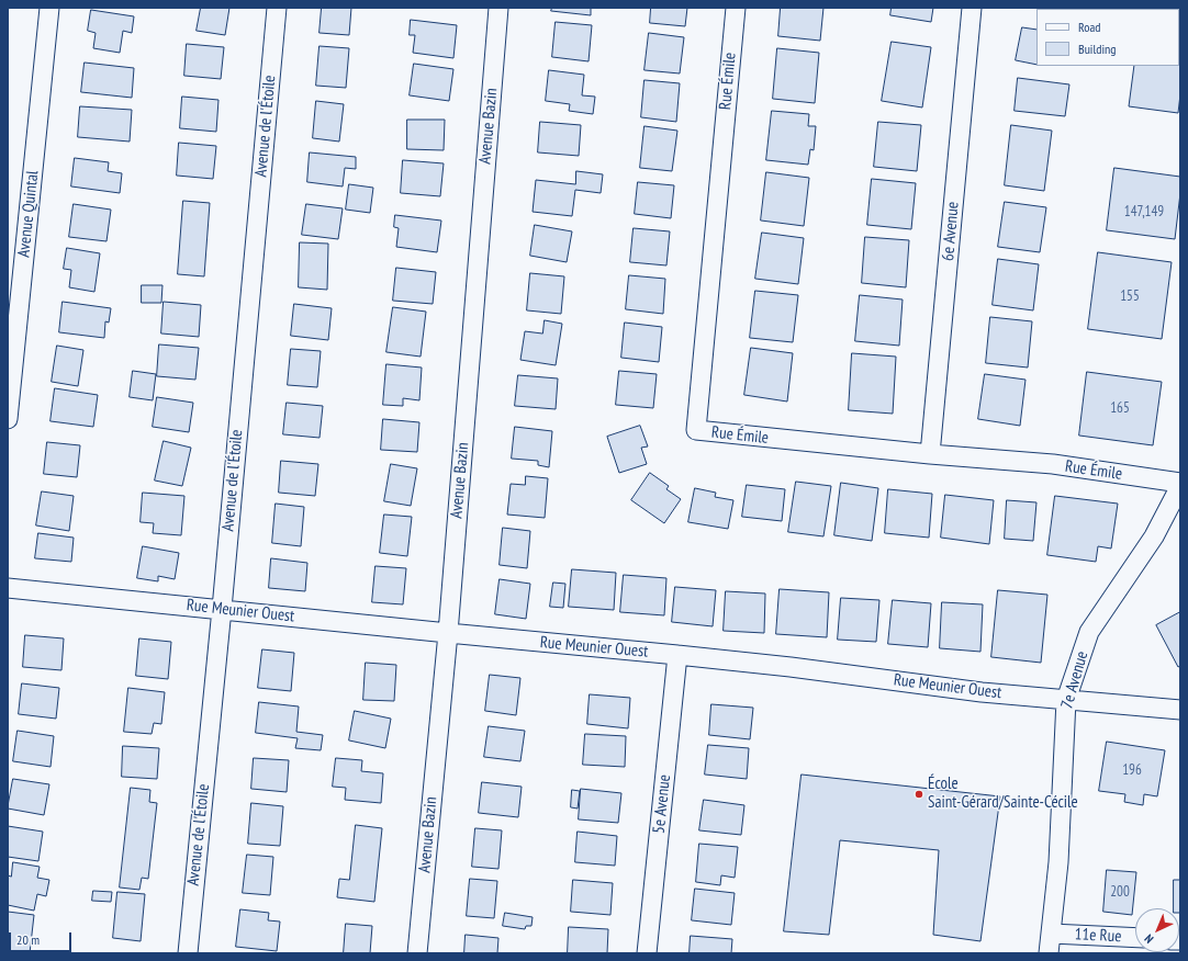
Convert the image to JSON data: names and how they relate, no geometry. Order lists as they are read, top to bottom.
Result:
{
  "streets": {
    "street": [
      "Rue Émile",
      "Avenue de l'Étoile",
      "Avenue Bazin",
      "Avenue Quintal",
      "6e Avenue",
      "Rue Meunier Ouest",
      "7e Avenue",
      "5e Avenue",
      "11e Rue"
    ]
  },
  "crossings": [
    ["Rue Émile", "6e Avenue"],
    ["Avenue de l'Étoile", "Rue Meunier Ouest"],
    ["Avenue Bazin", "Rue Meunier Ouest"],
    ["Rue Meunier Ouest", "7e Avenue"],
    ["Rue Meunier Ouest", "5e Avenue"],
    ["7e Avenue", "11e Rue"]
  ],
  "places": ["École Saint-Gérard/Sainte-Cécile"],
  "house_numbers": [
    "147,149",
    "155",
    "165",
    "196",
    "200"
  ],
  "legend": ["Road", "Building"],
  "scale_bar": "20 m",
  "north": "bottom left"
}
